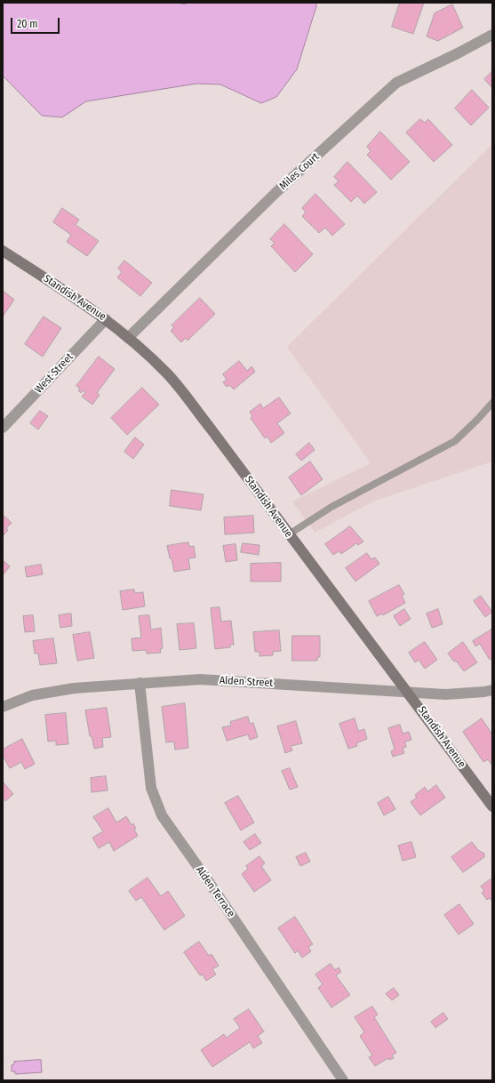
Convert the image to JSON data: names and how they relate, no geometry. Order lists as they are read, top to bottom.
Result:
{
  "streets": {
    "street": [
      "Miles Court",
      "Standish Avenue",
      "West Street",
      "Alden Street",
      "Alden Terrace"
    ]
  },
  "crossings": [
    ["Miles Court", "Standish Avenue"],
    ["Standish Avenue", "West Street"],
    ["Standish Avenue", "Alden Street"],
    ["Alden Street", "Alden Terrace"]
  ],
  "scale_bar": "20 m"
}
